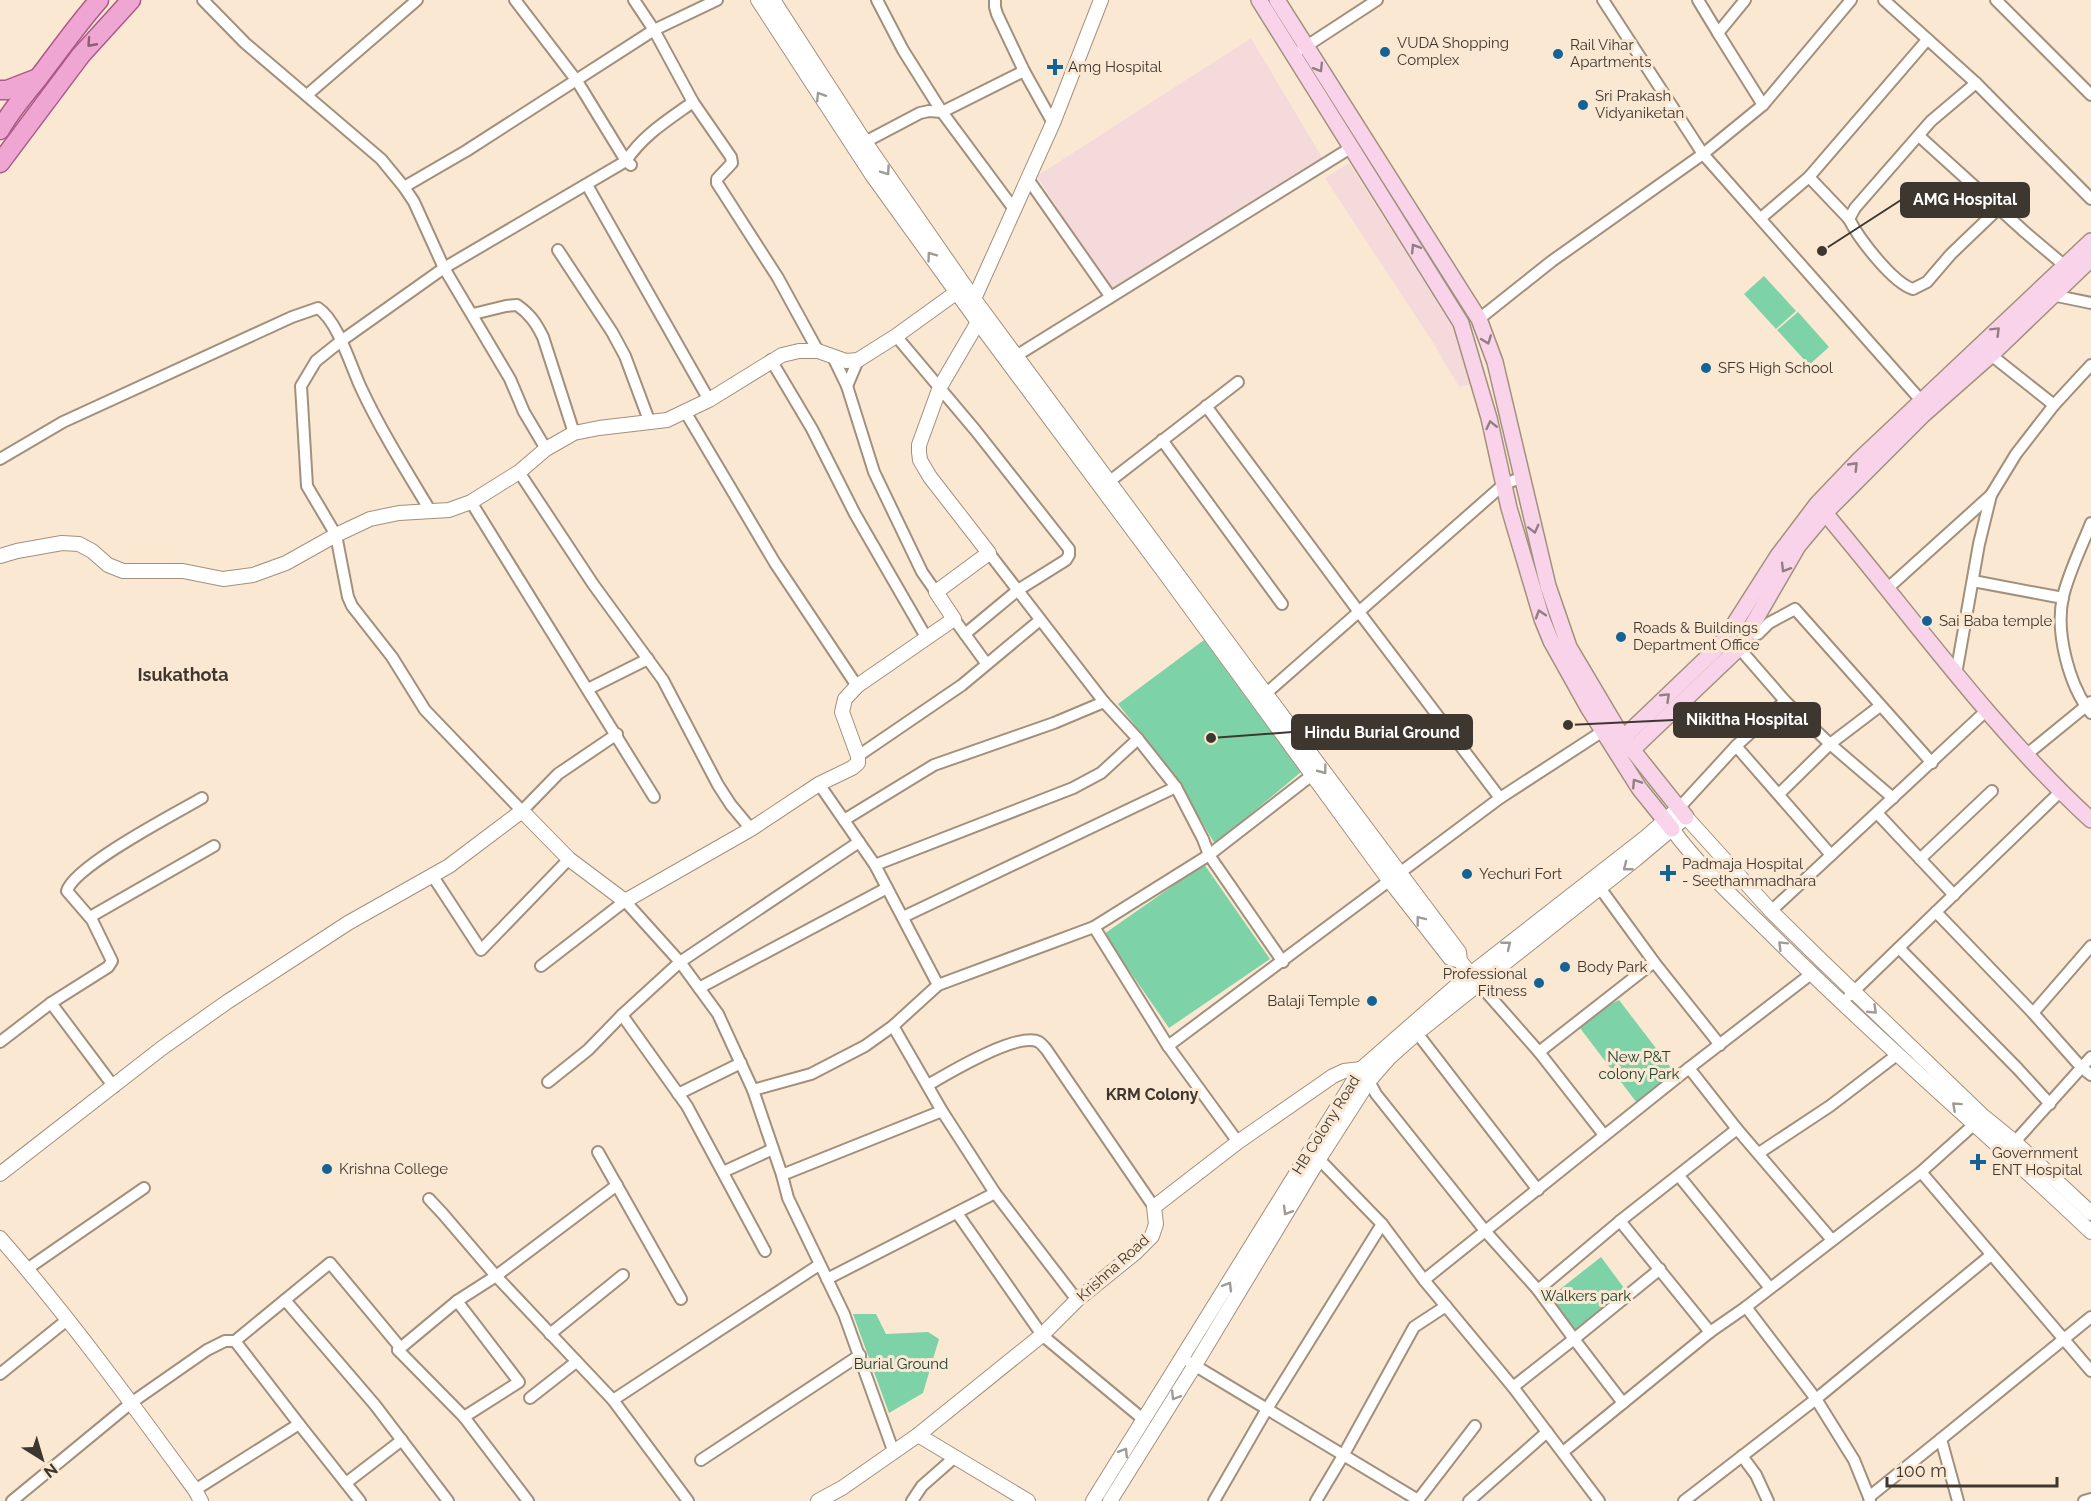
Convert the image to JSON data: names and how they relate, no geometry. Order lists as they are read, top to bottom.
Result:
{
  "streets": {
    "street": ["HB Colony Road", "Krishna Road"]
  },
  "districts": ["Isukathota", "KRM Colony"],
  "parks": ["New P&T colony Park", "Walkers park", "Burial Ground"],
  "places": {
    "other": [
      "VUDA Shopping Complex",
      "Rail Vihar Apartments",
      "Sri Prakash Vidyaniketan",
      "AMG Hospital",
      "SFS High School",
      "Sai Baba temple",
      "Roads & Buildings Department Office",
      "Nikitha Hospital",
      "Hindu Burial Ground",
      "Yechuri Fort",
      "Body Park",
      "Professional Fitness",
      "Balaji Temple",
      "Krishna College"
    ],
    "health": ["Amg Hospital", "Padmaja Hospital - Seethammadhara", "Government ENT Hospital"]
  },
  "scale_bar": "100 m",
  "north": "bottom right"
}
